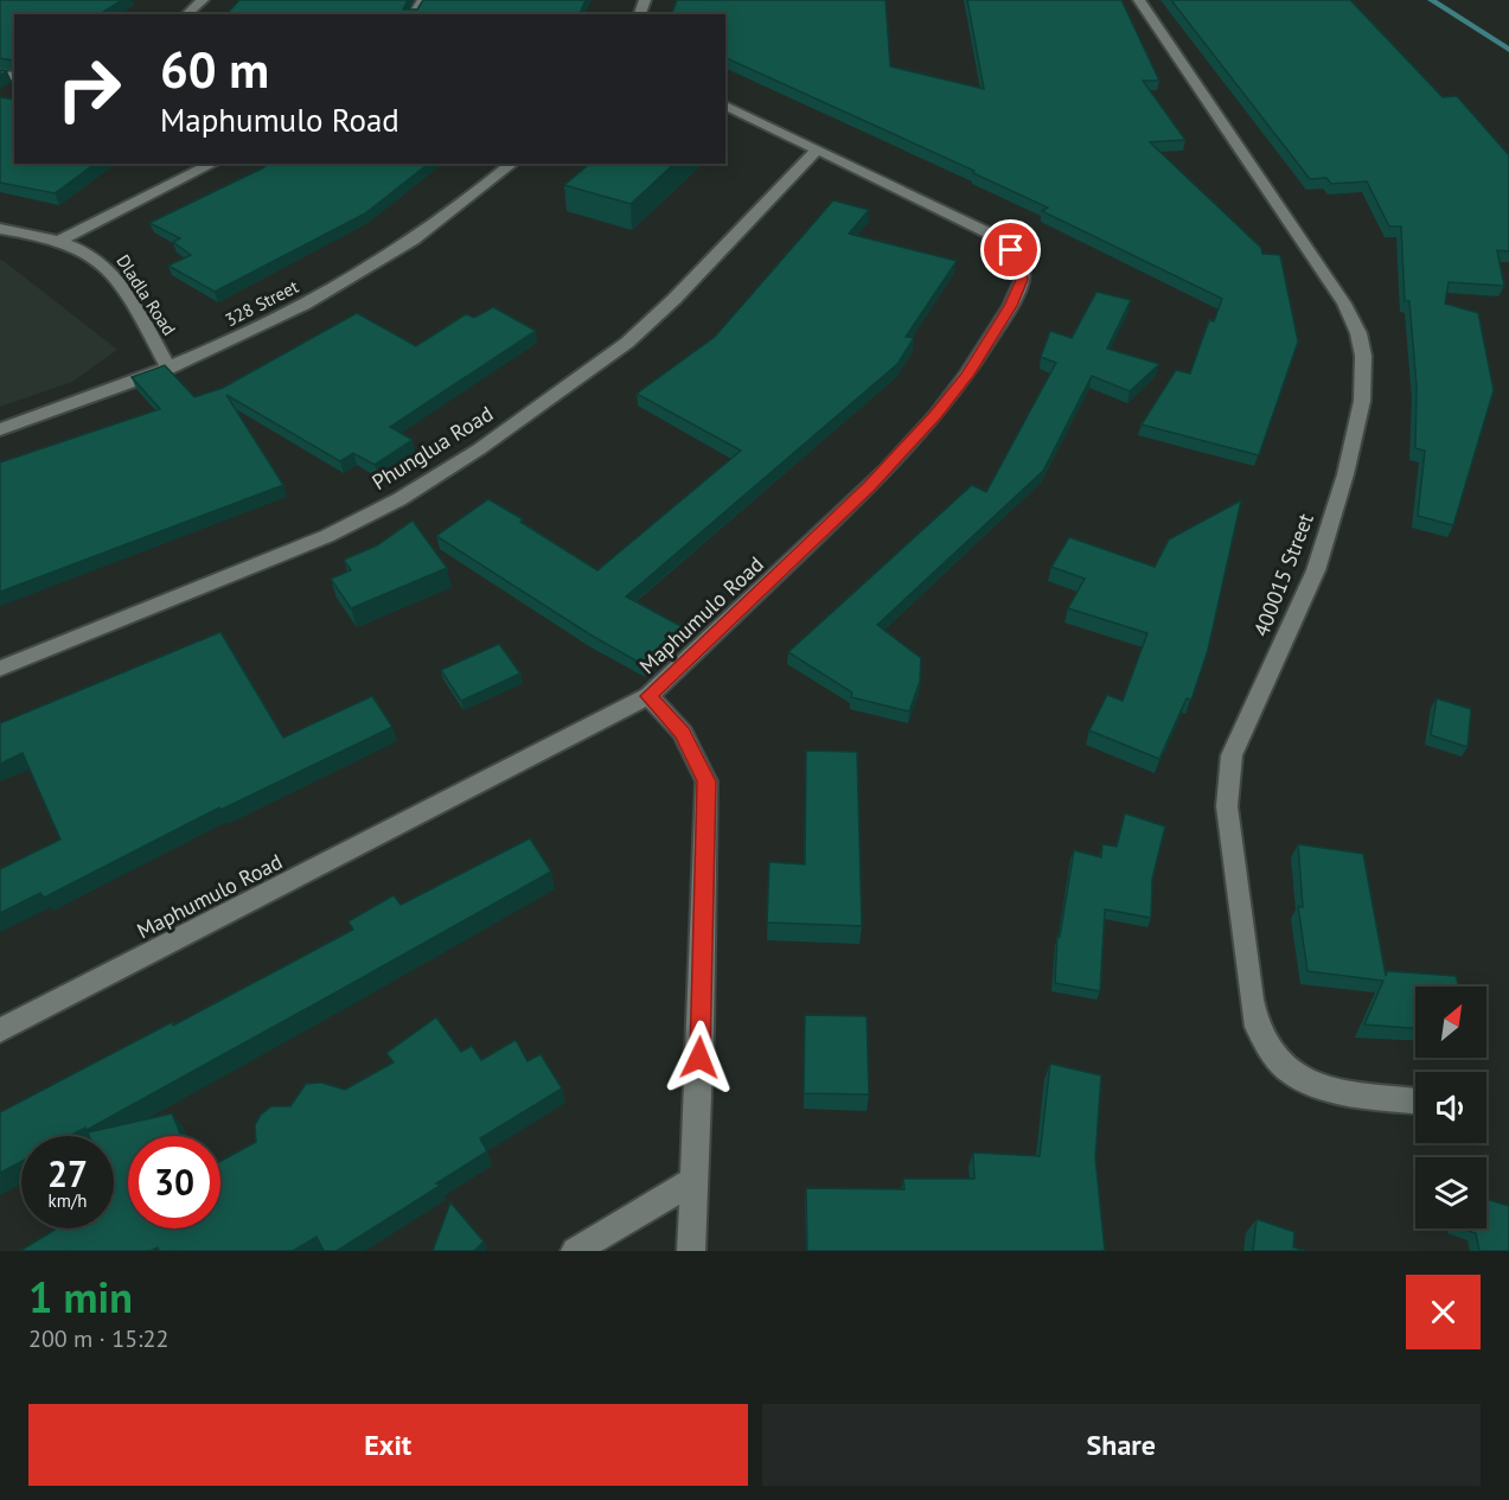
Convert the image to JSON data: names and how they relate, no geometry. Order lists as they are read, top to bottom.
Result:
{
  "streets": {
    "street": [
      "Dladla Road",
      "328 Street",
      "Phunglua Road",
      "400015 Street",
      "Maphumulo Road"
    ]
  },
  "crossings": [
    ["Dladla Road", "328 Street"],
    ["Phunglua Road", "Maphumulo Road"]
  ],
  "north": "top right",
  "page": {
    "turn": ["60 m", "Maphumulo Road"],
    "speed": "27 km/h",
    "limit": "30",
    "heading": ["1 min", "200 m · 15:22"],
    "buttons": ["Exit", "Share"]
  }
}
